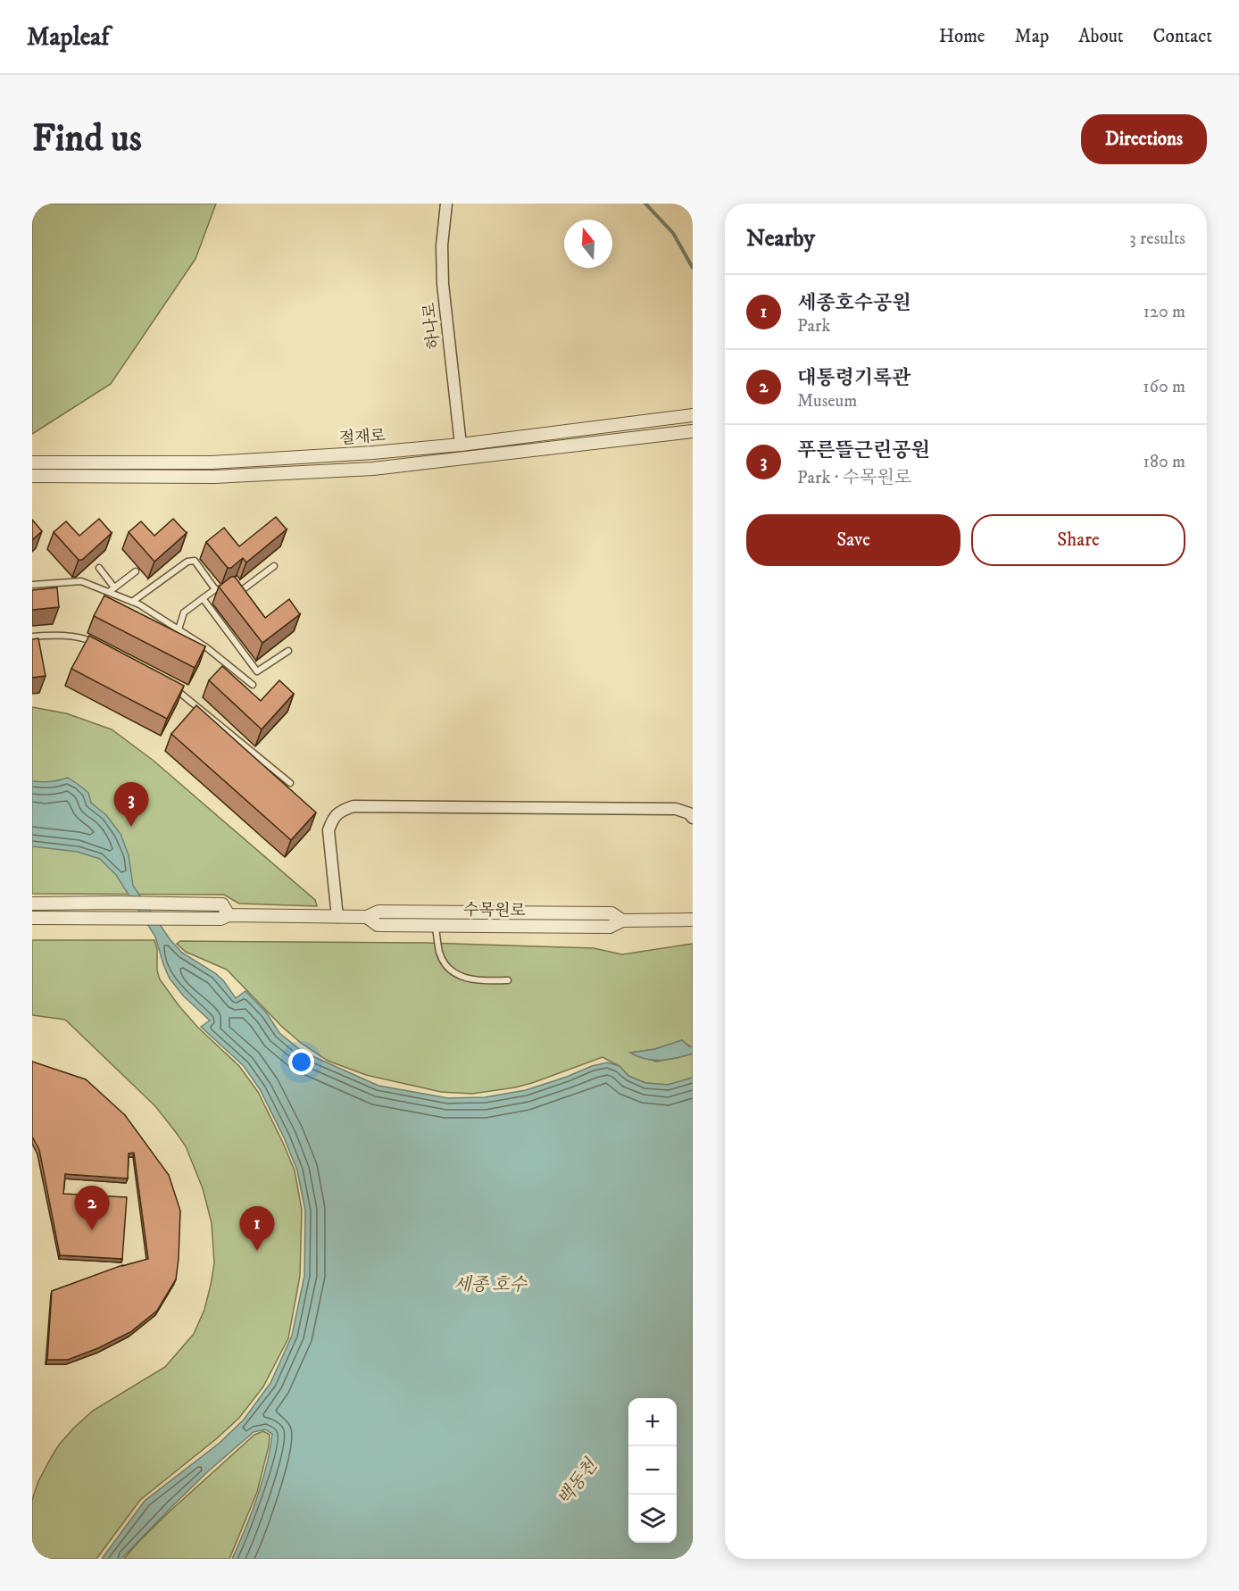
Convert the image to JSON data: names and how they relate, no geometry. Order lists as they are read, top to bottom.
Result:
{
  "streets": {
    "street": ["하나로", "절재로", "수목원로"]
  },
  "crossings": [
    ["하나로", "절재로"]
  ],
  "water": ["세종 호수", "백동천"],
  "north": "top",
  "page": {
    "header": "Mapleaf",
    "nav": [
      "Home",
      "Map",
      "About",
      "Contact"
    ],
    "buttons": [
      "Directions",
      ["Save", "Share"]
    ],
    "title": "Find us",
    "heading": ["Nearby", "3 results"],
    "list": [
      {
        "mark": "1",
        "name": "세종호수공원",
        "note": "Park",
        "value": "120 m"
      },
      {
        "mark": "2",
        "name": "대통령기록관",
        "note": "Museum",
        "value": "160 m"
      },
      {
        "mark": "3",
        "name": "푸른뜰근린공원",
        "note": "Park · 수목원로",
        "value": "180 m"
      }
    ],
    "pins": ["3", "2", "1"],
    "map_buttons": ["+", "−"]
  }
}
